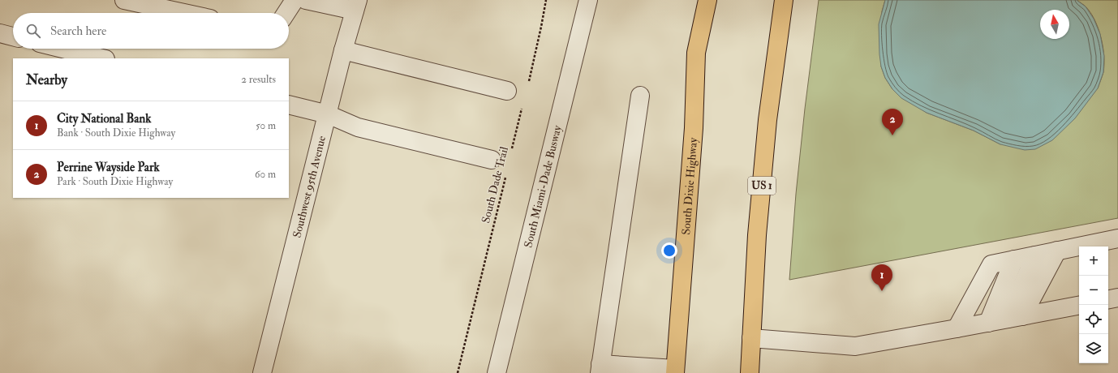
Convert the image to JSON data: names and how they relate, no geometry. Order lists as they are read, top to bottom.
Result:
{
  "streets": {
    "highway": ["South Dixie Highway", "US 1"],
    "street": ["Southwest 95th Avenue", "South Miami-Dade Busway"],
    "path": ["South Dade Trail"]
  },
  "north": "top",
  "page": {
    "search": "Search here",
    "heading": ["Nearby", "2 results"],
    "list": [
      {
        "mark": "1",
        "name": "City National Bank",
        "note": "Bank · South Dixie Highway",
        "value": "50 m"
      },
      {
        "mark": "2",
        "name": "Perrine Wayside Park",
        "note": "Park · South Dixie Highway",
        "value": "60 m"
      }
    ],
    "pins": ["2", "1"],
    "map_buttons": ["+", "−"]
  }
}
